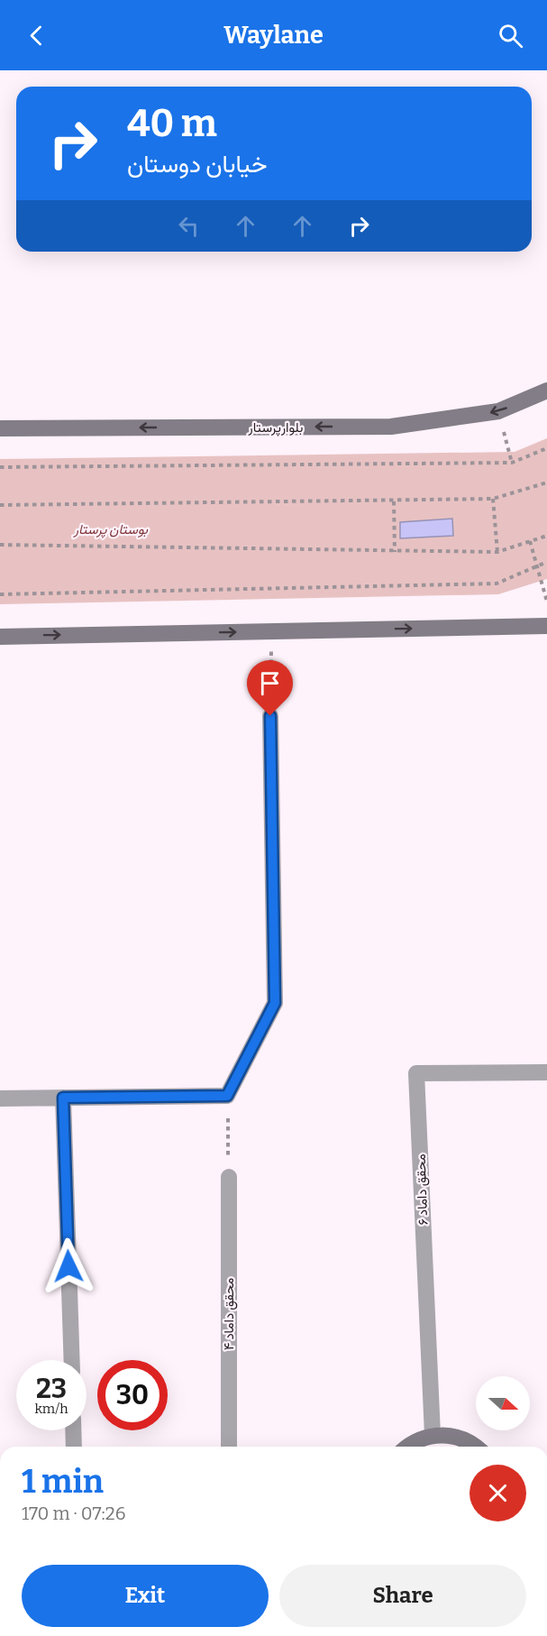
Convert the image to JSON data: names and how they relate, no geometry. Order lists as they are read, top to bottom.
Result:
{
  "streets": {
    "street": ["بلوارپرستار", "محقق داماد ۶", "محقق داماد ۴"]
  },
  "one_way": ["بلوارپرستار"],
  "parks": ["بوستان پرستار"],
  "north": "right",
  "page": {
    "header": "Waylane",
    "turn": ["40 m", "خیابان دوستان"],
    "speed": "23 km/h",
    "limit": "30",
    "heading": ["1 min", "170 m · 07:26"],
    "buttons": ["Exit", "Share"]
  }
}
